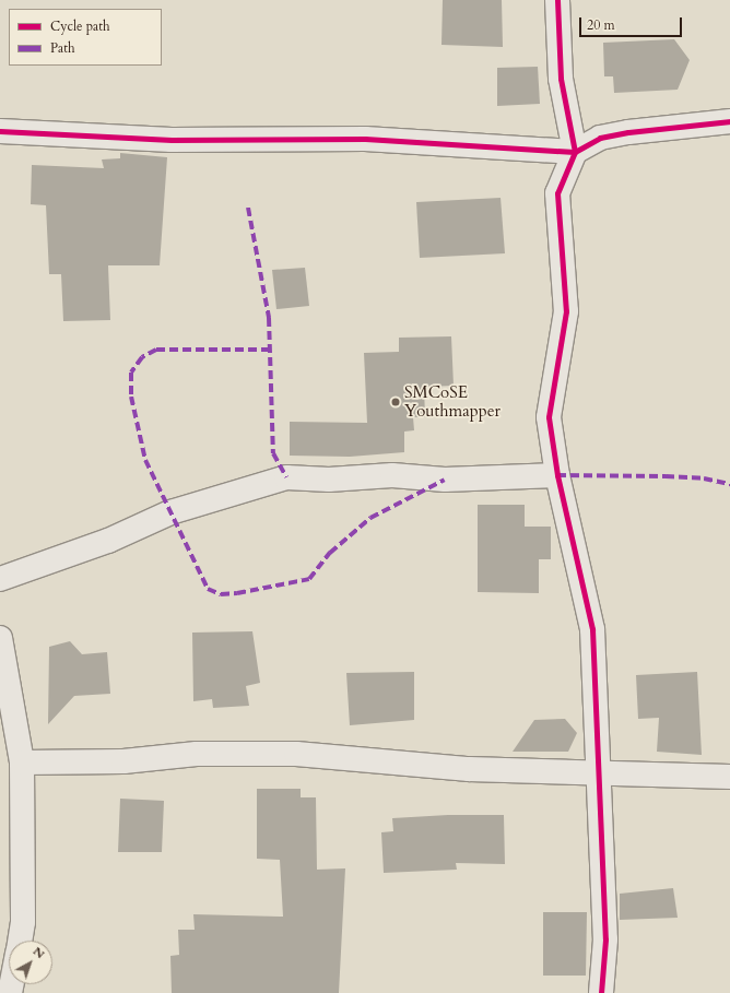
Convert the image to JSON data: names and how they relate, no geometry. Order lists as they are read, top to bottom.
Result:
{
  "places": ["SMCoSE Youthmapper"],
  "legend": ["Cycle path", "Path"],
  "scale_bar": "20 m",
  "north": "top right"
}
